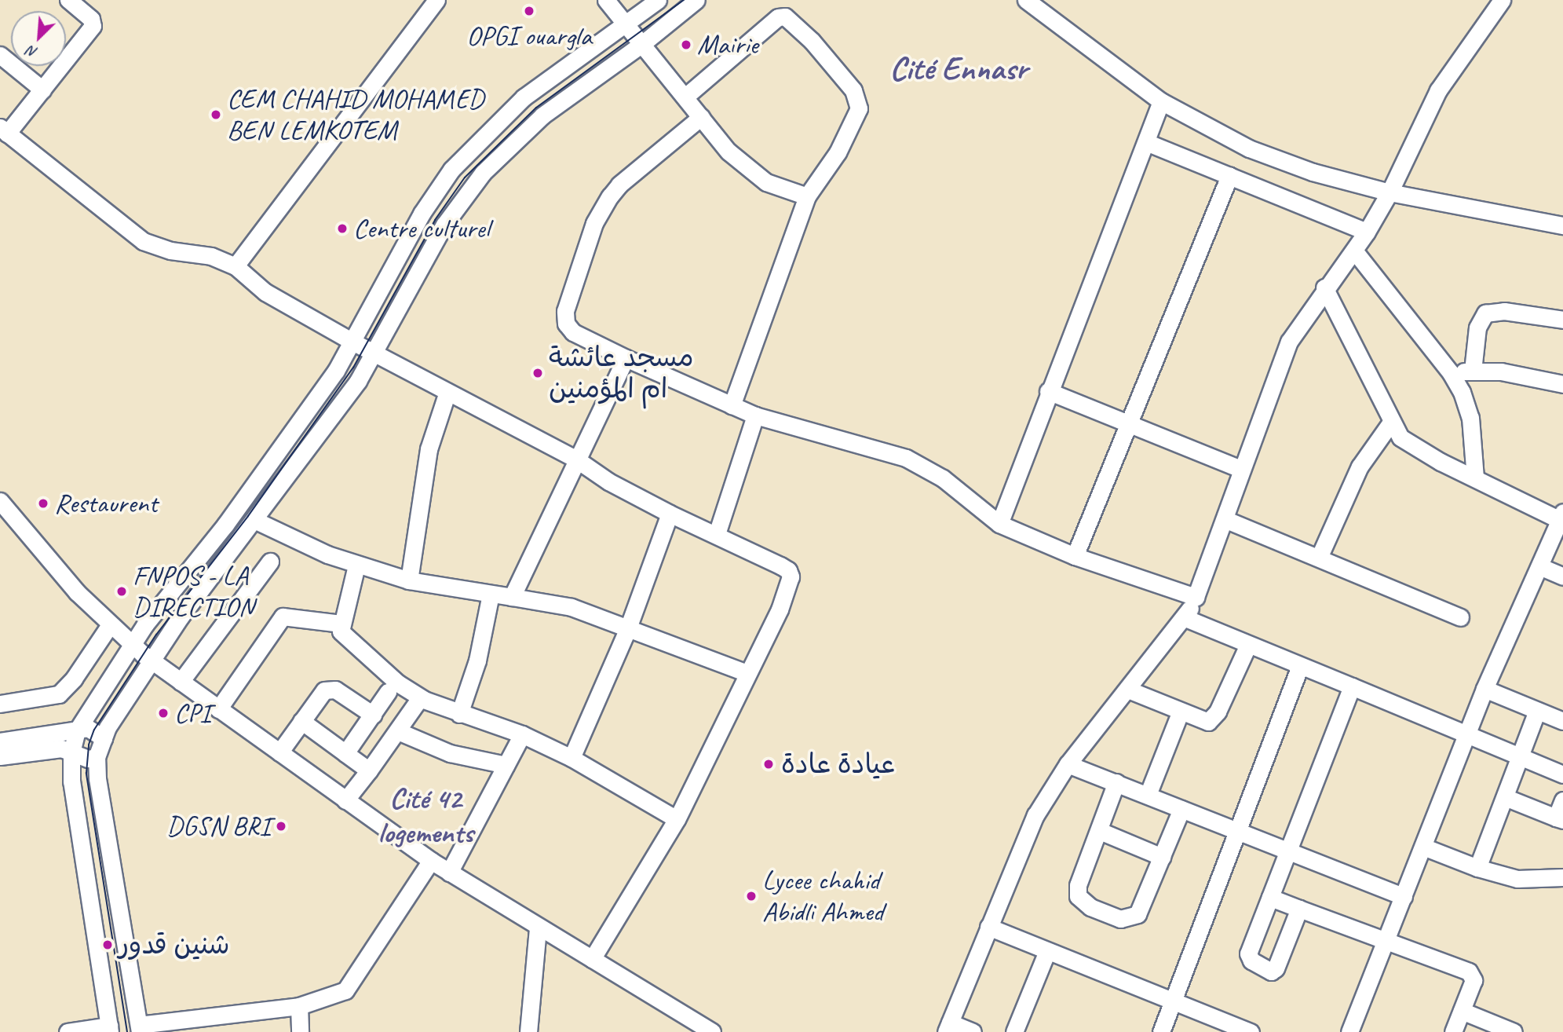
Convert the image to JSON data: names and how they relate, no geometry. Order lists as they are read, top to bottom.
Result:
{
  "districts": ["Cité Ennasr", "Cité 42 logements"],
  "places": [
    "OPGI ouargla",
    "Mairie",
    "CEM CHAHID MOHAMED BEN LEMKOTEM",
    "Centre culturel",
    "مسجد عائشة ام المؤمنين",
    "Restaurent",
    "FNPOS - LA DIRECTION",
    "CPI",
    "عيادة عادة",
    "DGSN BRI",
    "Lycee chahid Abidli Ahmed",
    "شنين قدور"
  ],
  "north": "bottom left"
}
